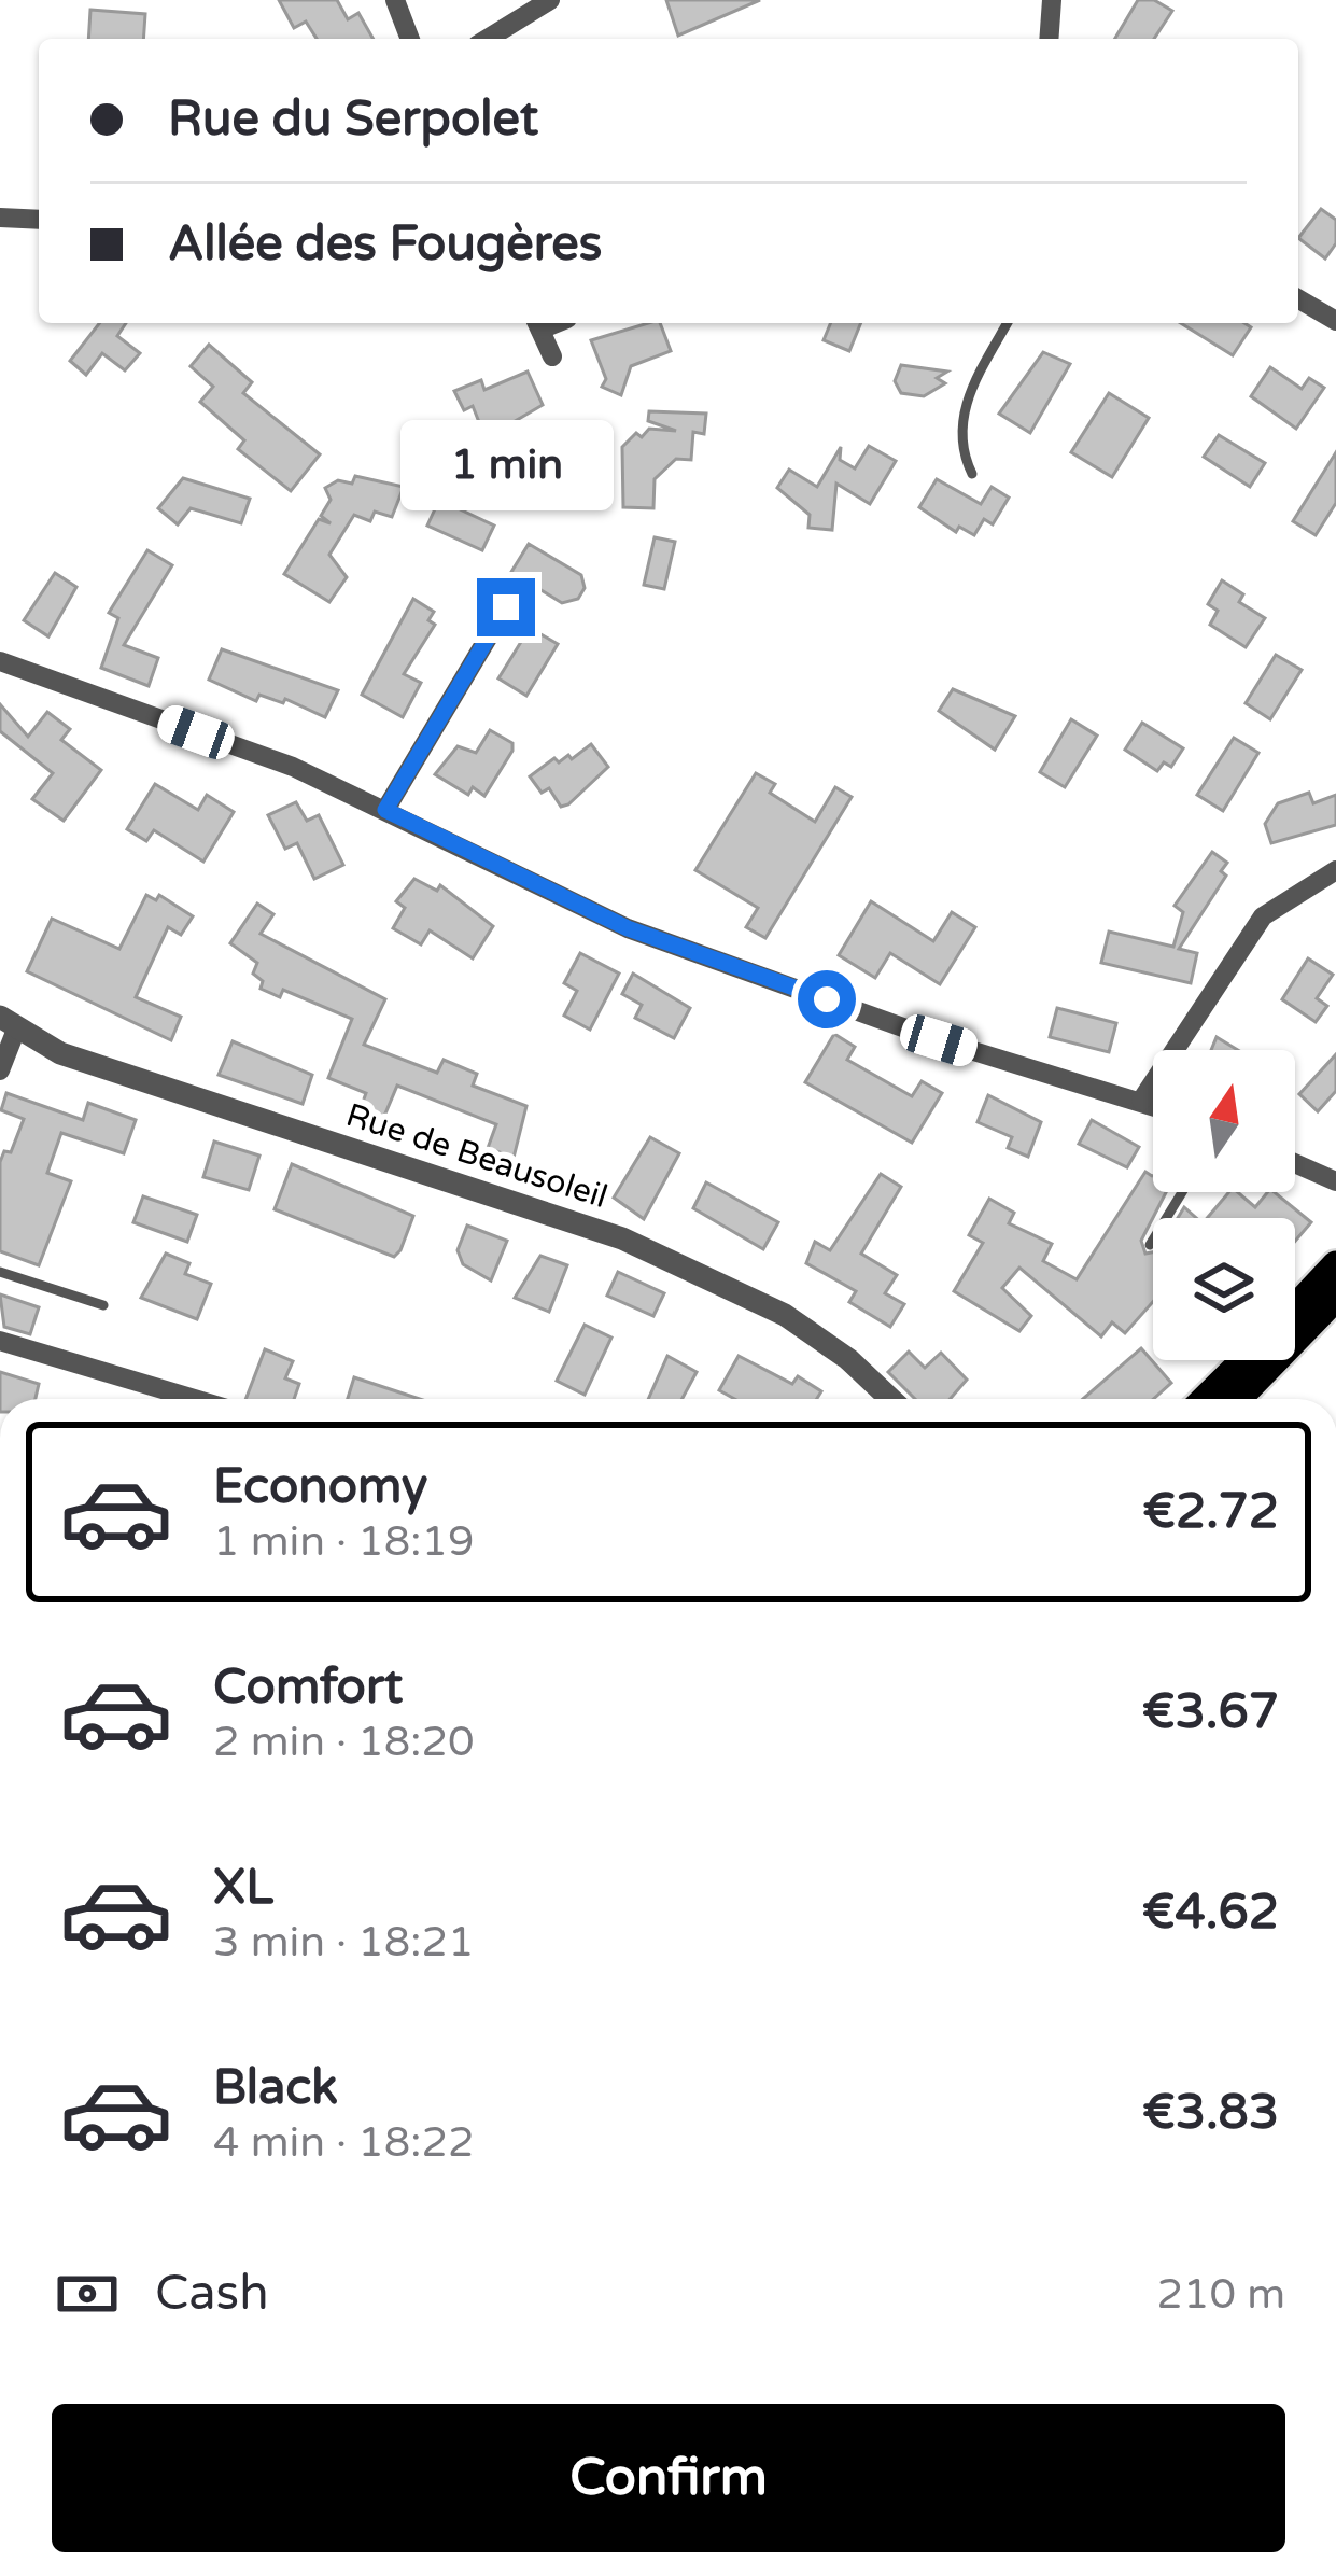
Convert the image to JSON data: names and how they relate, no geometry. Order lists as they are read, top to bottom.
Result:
{
  "streets": {
    "street": ["Rue de Beausoleil"]
  },
  "north": "top",
  "page": {
    "banner": ["Rue du Serpolet", "Allée des Fougères"],
    "bubble": "1 min",
    "list": [
      {
        "name": "Economy",
        "note": "1 min · 18:19",
        "value": "€2.72"
      },
      {
        "name": "Comfort",
        "note": "2 min · 18:20",
        "value": "€3.67"
      },
      {
        "name": "XL",
        "note": "3 min · 18:21",
        "value": "€4.62"
      },
      {
        "name": "Black",
        "note": "4 min · 18:22",
        "value": "€3.83"
      }
    ],
    "pay": ["Cash", "210 m"],
    "buttons": "Confirm"
  }
}
